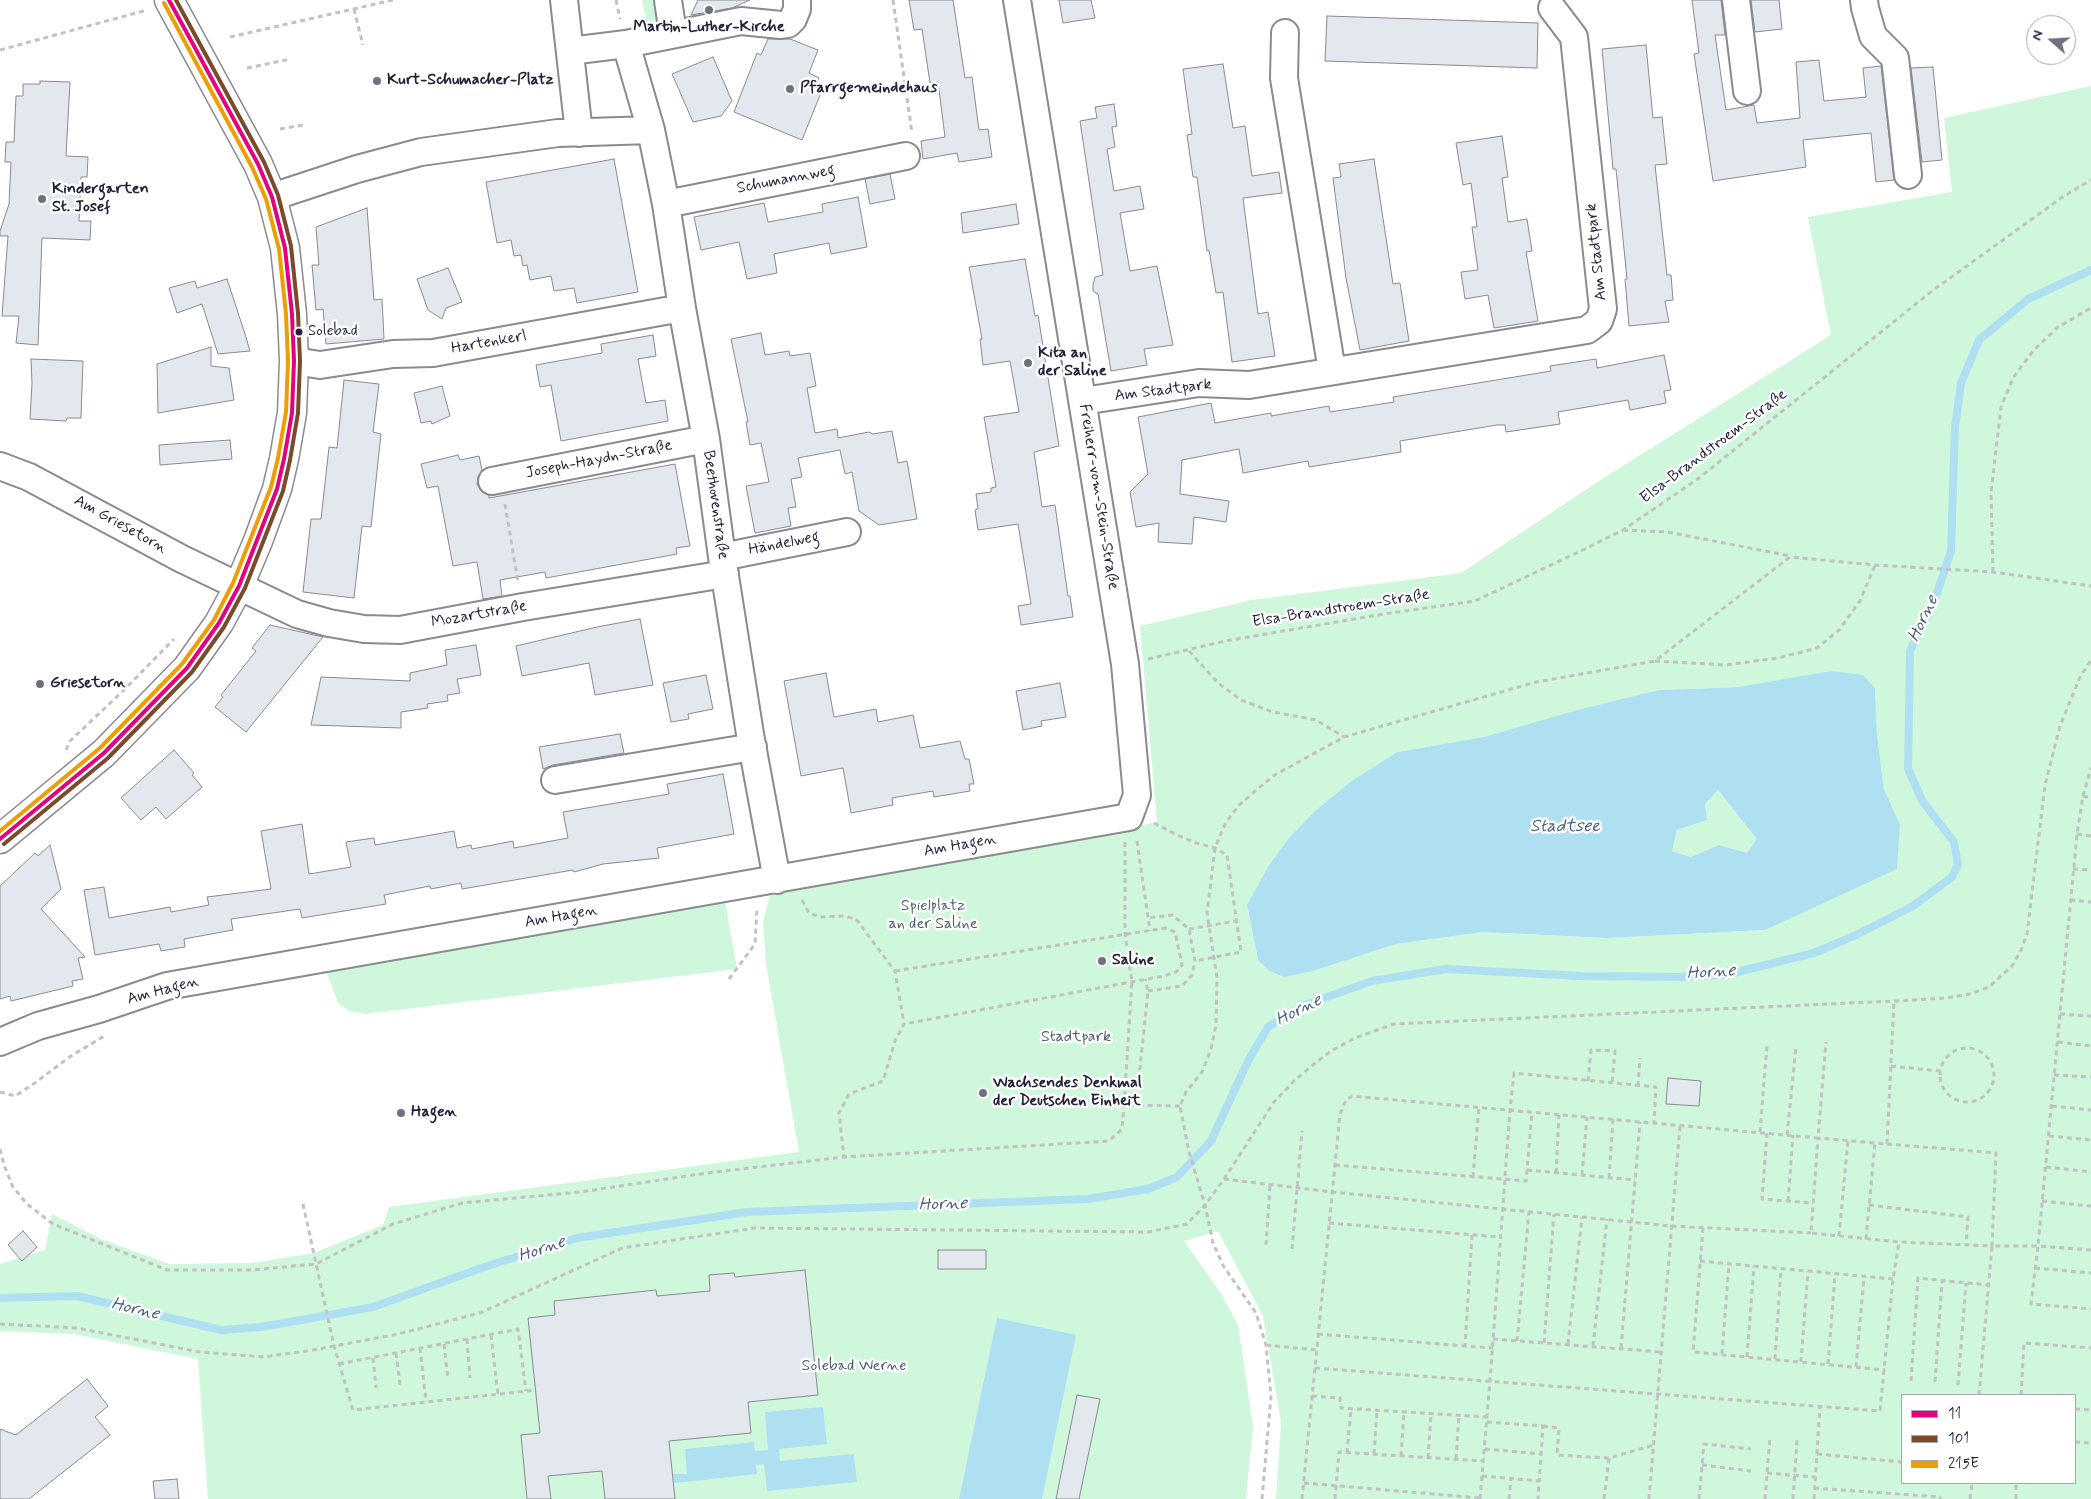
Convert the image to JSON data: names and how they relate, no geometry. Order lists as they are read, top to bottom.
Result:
{
  "streets": {
    "street": [
      "Schumannweg",
      "Am Stadtpark",
      "Hartenkerl",
      "Joseph-Haydn-Straße",
      "Freiherr-vom-Stein-Straße",
      "Beethovenstraße",
      "Am Griesetorn",
      "Händelweg",
      "Mozartstraße",
      "Am Hagen"
    ],
    "path": ["Elsa-Brandstroem-Straße"]
  },
  "crossings": [
    ["Schumannweg", "Beethovenstraße"],
    ["Am Stadtpark", "Freiherr-vom-Stein-Straße"],
    ["Hartenkerl", "Beethovenstraße"],
    ["Elsa-Brandstroem-Straße", "Freiherr-vom-Stein-Straße"],
    ["Joseph-Haydn-Straße", "Beethovenstraße"],
    ["Freiherr-vom-Stein-Straße", "Am Hagen"],
    ["Beethovenstraße", "Händelweg"],
    ["Beethovenstraße", "Mozartstraße"],
    ["Beethovenstraße", "Am Hagen"],
    ["Am Griesetorn", "Mozartstraße"],
    ["Händelweg", "Mozartstraße"]
  ],
  "water": ["Horne", "Stadtsee"],
  "parks": ["Spielplatz an der Saline", "Stadtpark", "Solebad Werne"],
  "places": [
    "Martin-Luther-Kirche",
    "Kurt-Schumacher-Platz",
    "Pfarrgemeindehaus",
    "Kindergarten St. Josef",
    "Solebad",
    "Kita an der Saline",
    "Griesetorn",
    "Saline",
    "Wachsendes Denkmal der Deutschen Einheit",
    "Hagen"
  ],
  "lines": ["transit line 11", "transit line 101", "transit line 215E"],
  "legend": ["11", "101", "215E"],
  "north": "left"
}
